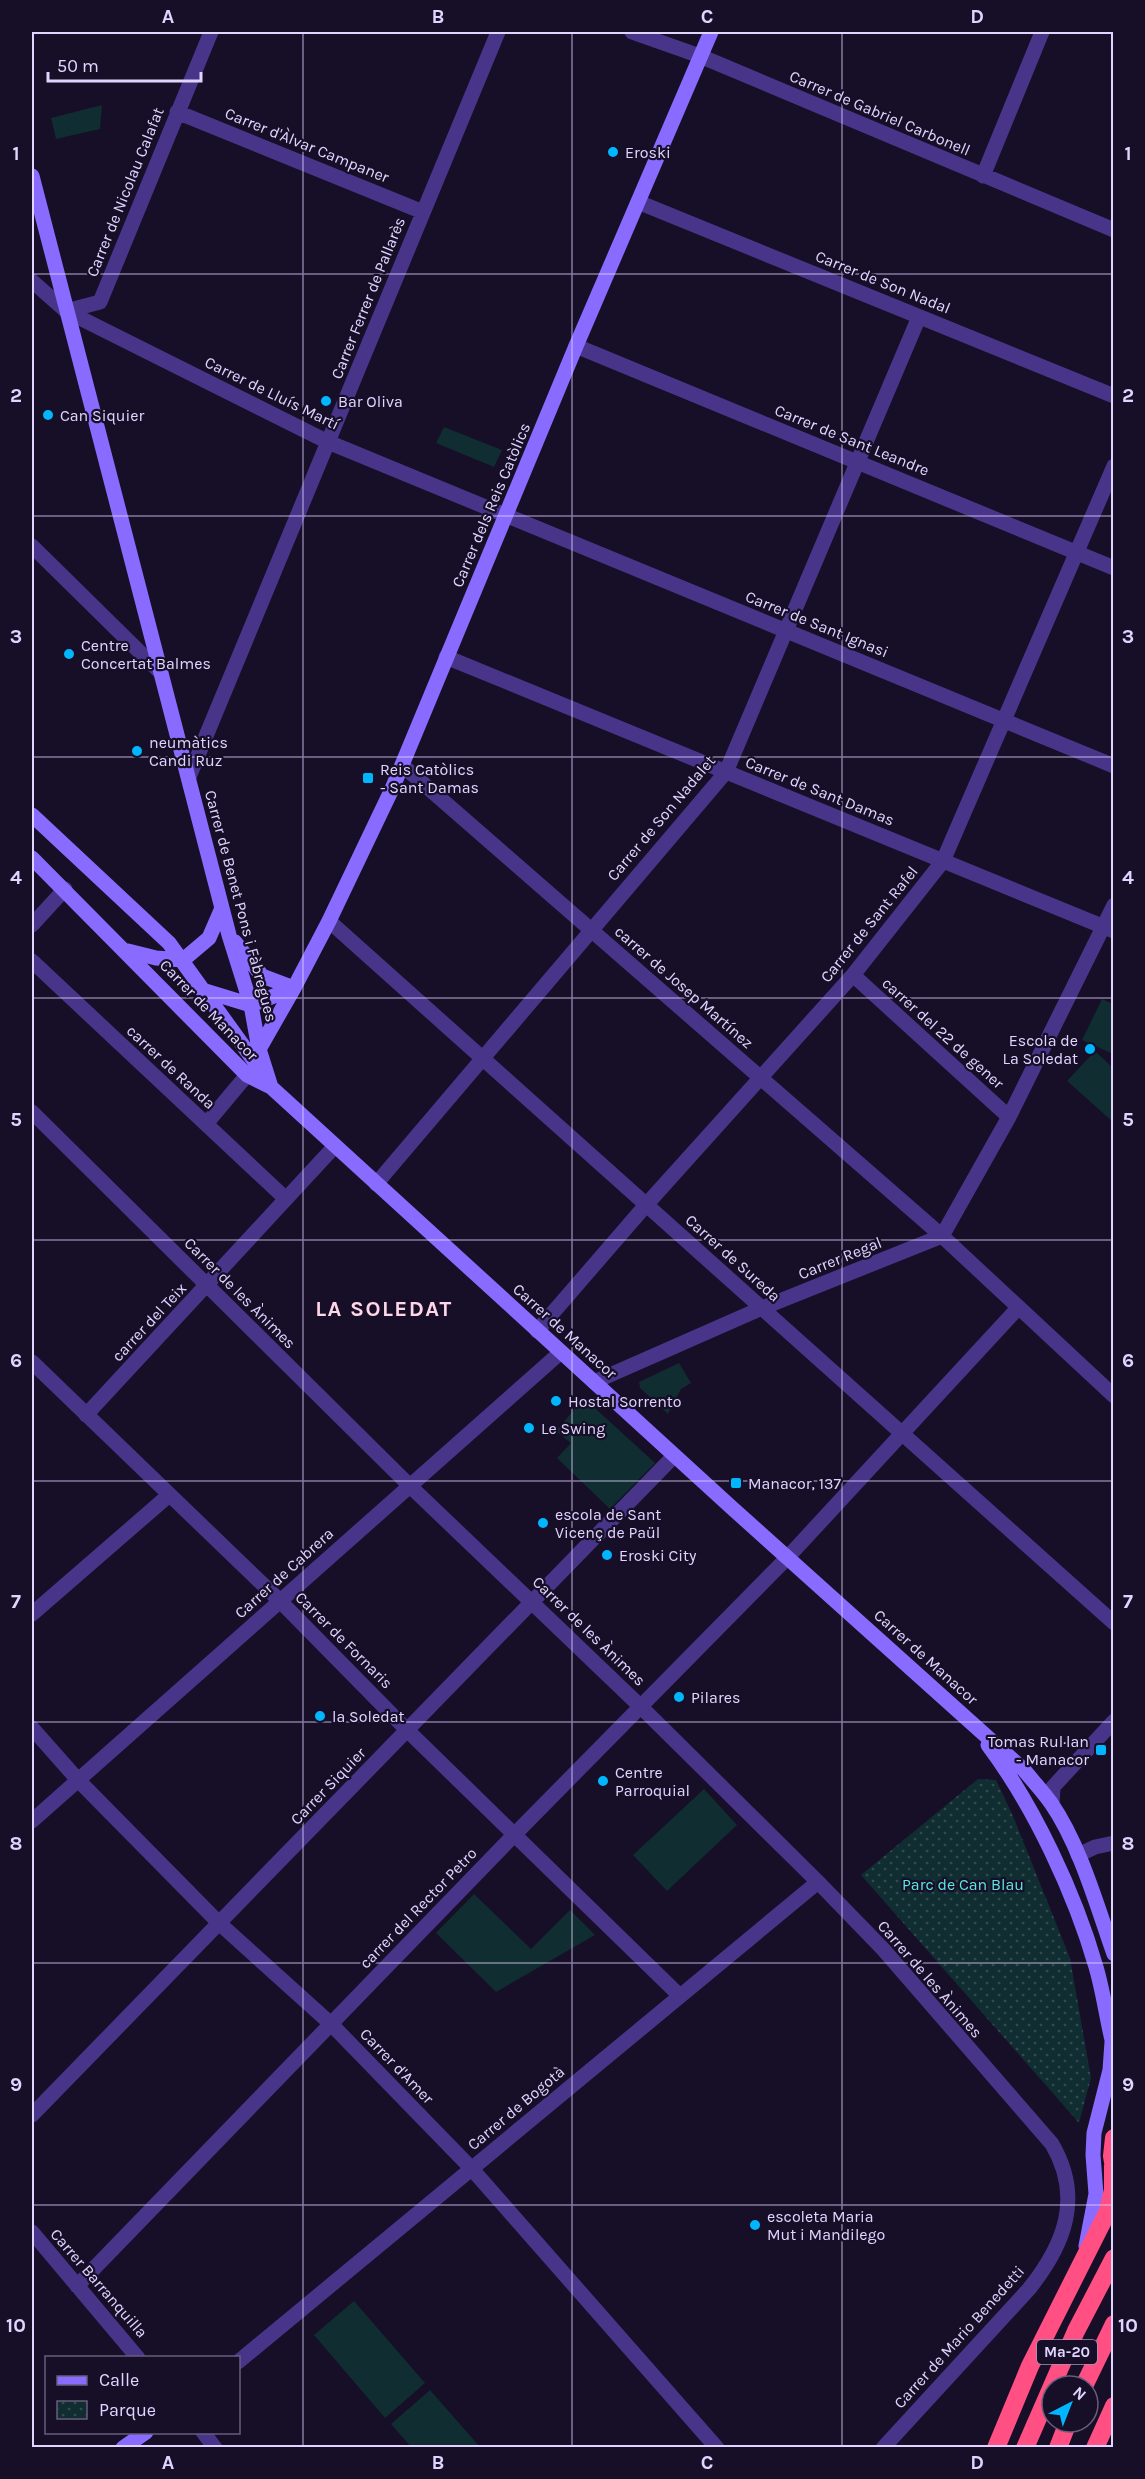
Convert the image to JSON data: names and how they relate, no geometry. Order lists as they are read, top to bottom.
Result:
{
  "streets": {
    "highway": ["Ma-20"],
    "main road": ["Carrer dels Reis Catòlics", "Carrer de Benet Pons i Fàbregues", "Carrer de Manacor"],
    "street": [
      "Carrer de Gabriel Carbonell",
      "Carrer d'Àlvar Campaner",
      "Carrer de Nicolau Calafat",
      "Carrer de Son Nadal",
      "Carrer Ferrer de Pallarès",
      "Carrer de Lluís Martí",
      "Carrer de Sant Leandre",
      "Carrer de Sant Ignasi",
      "Carrer de Sant Damas",
      "Carrer de Son Nadalet",
      "Carrer de Sant Rafel",
      "carrer de Josep Martínez",
      "carrer del 22 de gener",
      "carrer de Randa",
      "Carrer de Sureda",
      "Carrer Regal",
      "Carrer de les Ànimes",
      "carrer del Teix",
      "Carrer de Cabrera",
      "Carrer de Fornaris",
      "Carrer Siquier",
      "carrer del Rector Petro",
      "Carrer d'Amer",
      "Carrer de Bogotà",
      "Carrer Barranquilla",
      "Carrer de Mario Benedetti"
    ]
  },
  "crossings": [
    ["Carrer de Gabriel Carbonell", "Carrer dels Reis Catòlics"],
    ["Carrer d'Àlvar Campaner", "Carrer de Nicolau Calafat"],
    ["Carrer d'Àlvar Campaner", "Carrer Ferrer de Pallarès"],
    ["Carrer de Nicolau Calafat", "Carrer de Lluís Martí"],
    ["Carrer de Nicolau Calafat", "Carrer de Benet Pons i Fàbregues"],
    ["Carrer de Son Nadal", "Carrer dels Reis Catòlics"],
    ["Carrer de Son Nadal", "Carrer de Son Nadalet"],
    ["Carrer Ferrer de Pallarès", "Carrer de Lluís Martí"],
    ["Carrer Ferrer de Pallarès", "Carrer de Benet Pons i Fàbregues"],
    ["Carrer de Lluís Martí", "Carrer dels Reis Catòlics"],
    ["Carrer de Lluís Martí", "Carrer de Sant Ignasi"],
    ["Carrer de Lluís Martí", "Carrer de Benet Pons i Fàbregues"],
    ["Carrer de Sant Leandre", "Carrer dels Reis Catòlics"],
    ["Carrer de Sant Leandre", "Carrer de Son Nadalet"],
    ["Carrer de Sant Leandre", "Carrer de Sant Rafel"],
    ["Carrer dels Reis Catòlics", "Carrer de Sant Ignasi"],
    ["Carrer dels Reis Catòlics", "Carrer de Sant Damas"],
    ["Carrer dels Reis Catòlics", "Carrer de Benet Pons i Fàbregues"],
    ["Carrer dels Reis Catòlics", "carrer de Josep Martínez"],
    ["Carrer dels Reis Catòlics", "Carrer de Manacor"],
    ["Carrer dels Reis Catòlics", "Carrer de Sureda"],
    ["Carrer de Sant Ignasi", "Carrer de Son Nadalet"],
    ["Carrer de Sant Ignasi", "Carrer de Sant Rafel"],
    ["Carrer de Sant Damas", "Carrer de Son Nadalet"],
    ["Carrer de Sant Damas", "Carrer de Sant Rafel"],
    ["Carrer de Son Nadalet", "carrer de Josep Martínez"],
    ["Carrer de Son Nadalet", "Carrer de Manacor"],
    ["Carrer de Son Nadalet", "Carrer de Sureda"],
    ["Carrer de Benet Pons i Fàbregues", "Carrer de Manacor"],
    ["Carrer de Sant Rafel", "carrer de Josep Martínez"],
    ["Carrer de Sant Rafel", "Carrer de Manacor"],
    ["Carrer de Sant Rafel", "carrer del 22 de gener"],
    ["Carrer de Sant Rafel", "Carrer de Sureda"],
    ["carrer de Josep Martínez", "Carrer Regal"],
    ["carrer de Josep Martínez", "carrer del Rector Petro"],
    ["Carrer de Manacor", "Carrer Regal"],
    ["Carrer de Manacor", "carrer del Teix"],
    ["Carrer de Manacor", "Carrer de Cabrera"],
    ["Carrer de Manacor", "Carrer Siquier"],
    ["Carrer de Manacor", "carrer del Rector Petro"],
    ["carrer de Randa", "carrer del Teix"],
    ["Carrer de Sureda", "Carrer Regal"],
    ["Carrer de Sureda", "carrer del Rector Petro"],
    ["Carrer de les Ànimes", "carrer del Teix"],
    ["Carrer de les Ànimes", "Carrer de Cabrera"],
    ["Carrer de les Ànimes", "Carrer Siquier"],
    ["Carrer de les Ànimes", "carrer del Rector Petro"],
    ["Carrer de les Ànimes", "Carrer de Bogotà"],
    ["Carrer de les Ànimes", "Carrer de Mario Benedetti"],
    ["carrer del Teix", "Carrer de Fornaris"],
    ["Carrer de Cabrera", "Carrer de Fornaris"],
    ["Carrer de Cabrera", "Carrer d'Amer"],
    ["Carrer de Fornaris", "Carrer Siquier"],
    ["Carrer de Fornaris", "carrer del Rector Petro"],
    ["Carrer de Fornaris", "Carrer de Bogotà"],
    ["Carrer Siquier", "Carrer d'Amer"],
    ["carrer del Rector Petro", "Carrer d'Amer"],
    ["carrer del Rector Petro", "Carrer Barranquilla"],
    ["Carrer d'Amer", "Carrer de Bogotà"]
  ],
  "districts": ["LA SOLEDAT"],
  "parks": ["Parc de Can Blau"],
  "places": {
    "other": [
      "Eroski",
      "Bar Oliva",
      "Can Siquier",
      "Centre Concertat Balmes",
      "neumàtics Candi Ruz",
      "Escola de La Soledat",
      "Hostal Sorrento",
      "Le Swing",
      "escola de Sant Vicenç de Paül",
      "Eroski City",
      "Pilares",
      "la Soledat",
      "Centre Parroquial",
      "escoleta Maria Mut i Mandilego"
    ],
    "transit": ["Reis Catòlics - Sant Damas", "Manacor, 137", "Tomas Rul·lan - Manacor"]
  },
  "legend": ["Calle", "Parque"],
  "scale_bar": "50 m",
  "north": "top right",
  "grid": {
    "columns": [
      "A",
      "B",
      "C",
      "D"
    ],
    "rows": [
      "1",
      "2",
      "3",
      "4",
      "5",
      "6",
      "7",
      "8",
      "9",
      "10"
    ]
  }
}
